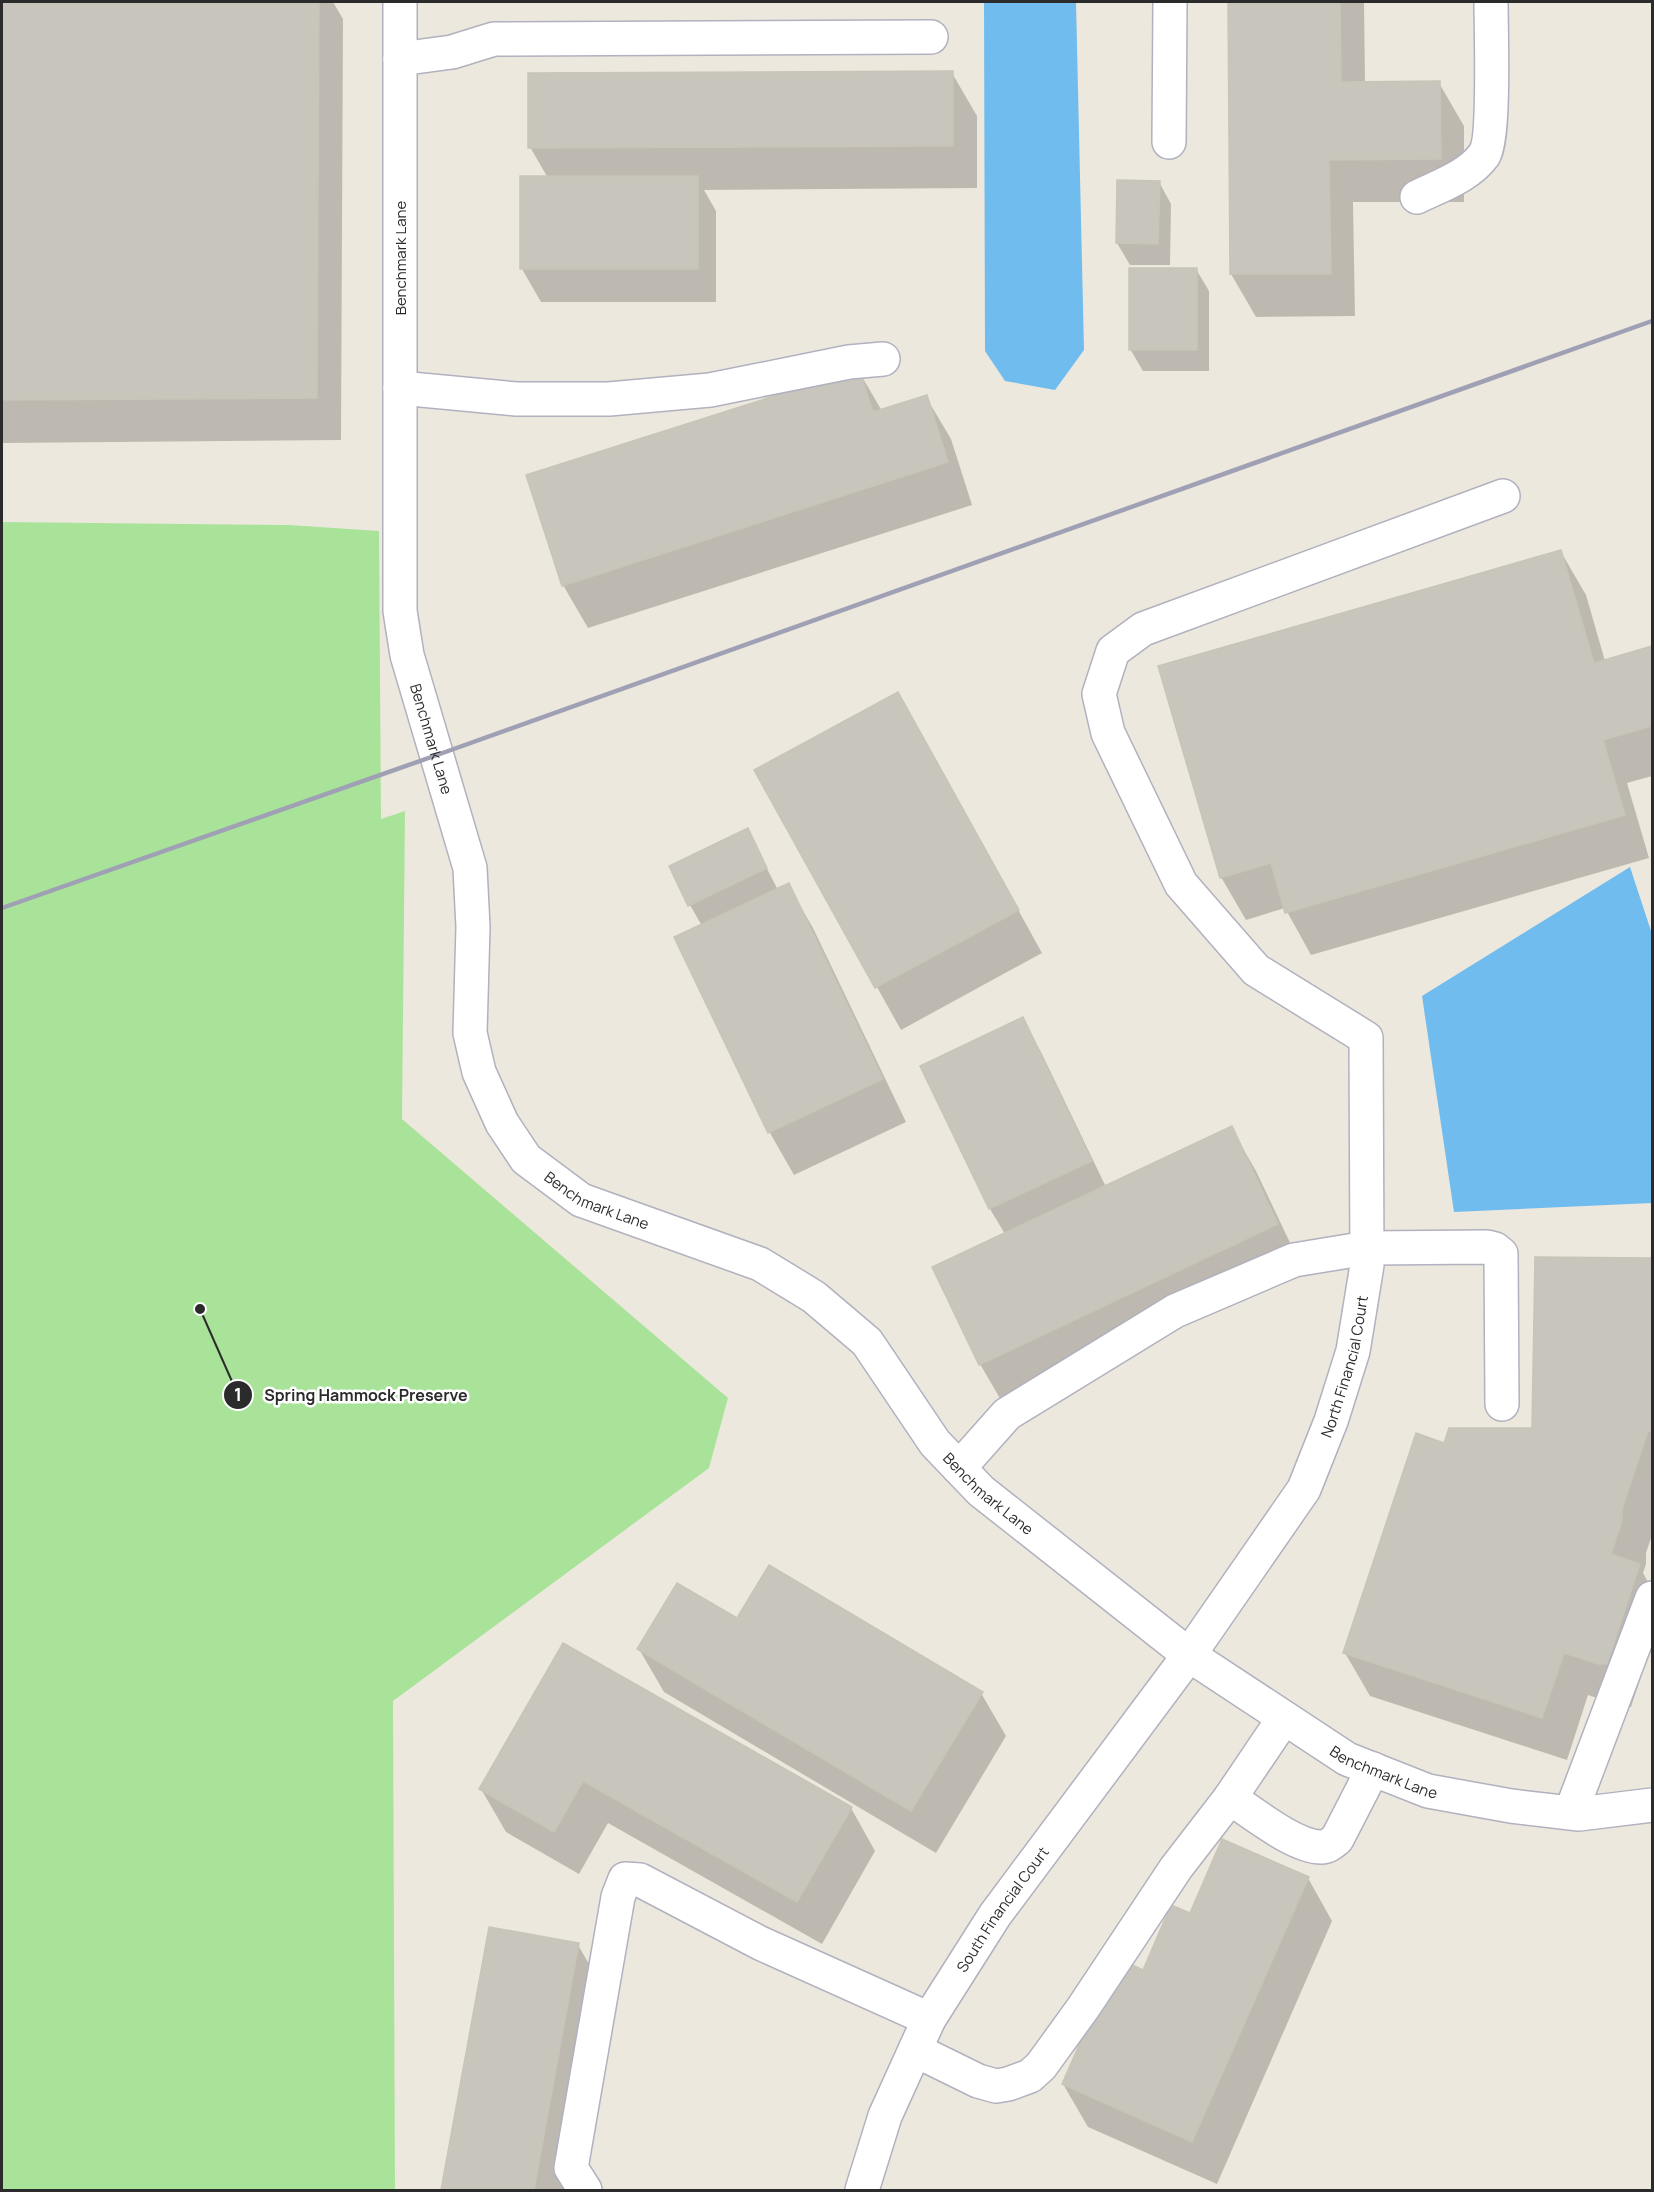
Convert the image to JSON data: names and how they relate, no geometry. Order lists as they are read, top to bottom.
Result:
{
  "streets": {
    "street": ["Benchmark Lane", "North Financial Court", "South Financial Court"]
  },
  "crossings": [
    ["Benchmark Lane", "North Financial Court"],
    ["Benchmark Lane", "South Financial Court"],
    ["North Financial Court", "South Financial Court"]
  ],
  "places": ["Spring Hammock Preserve"]
}
